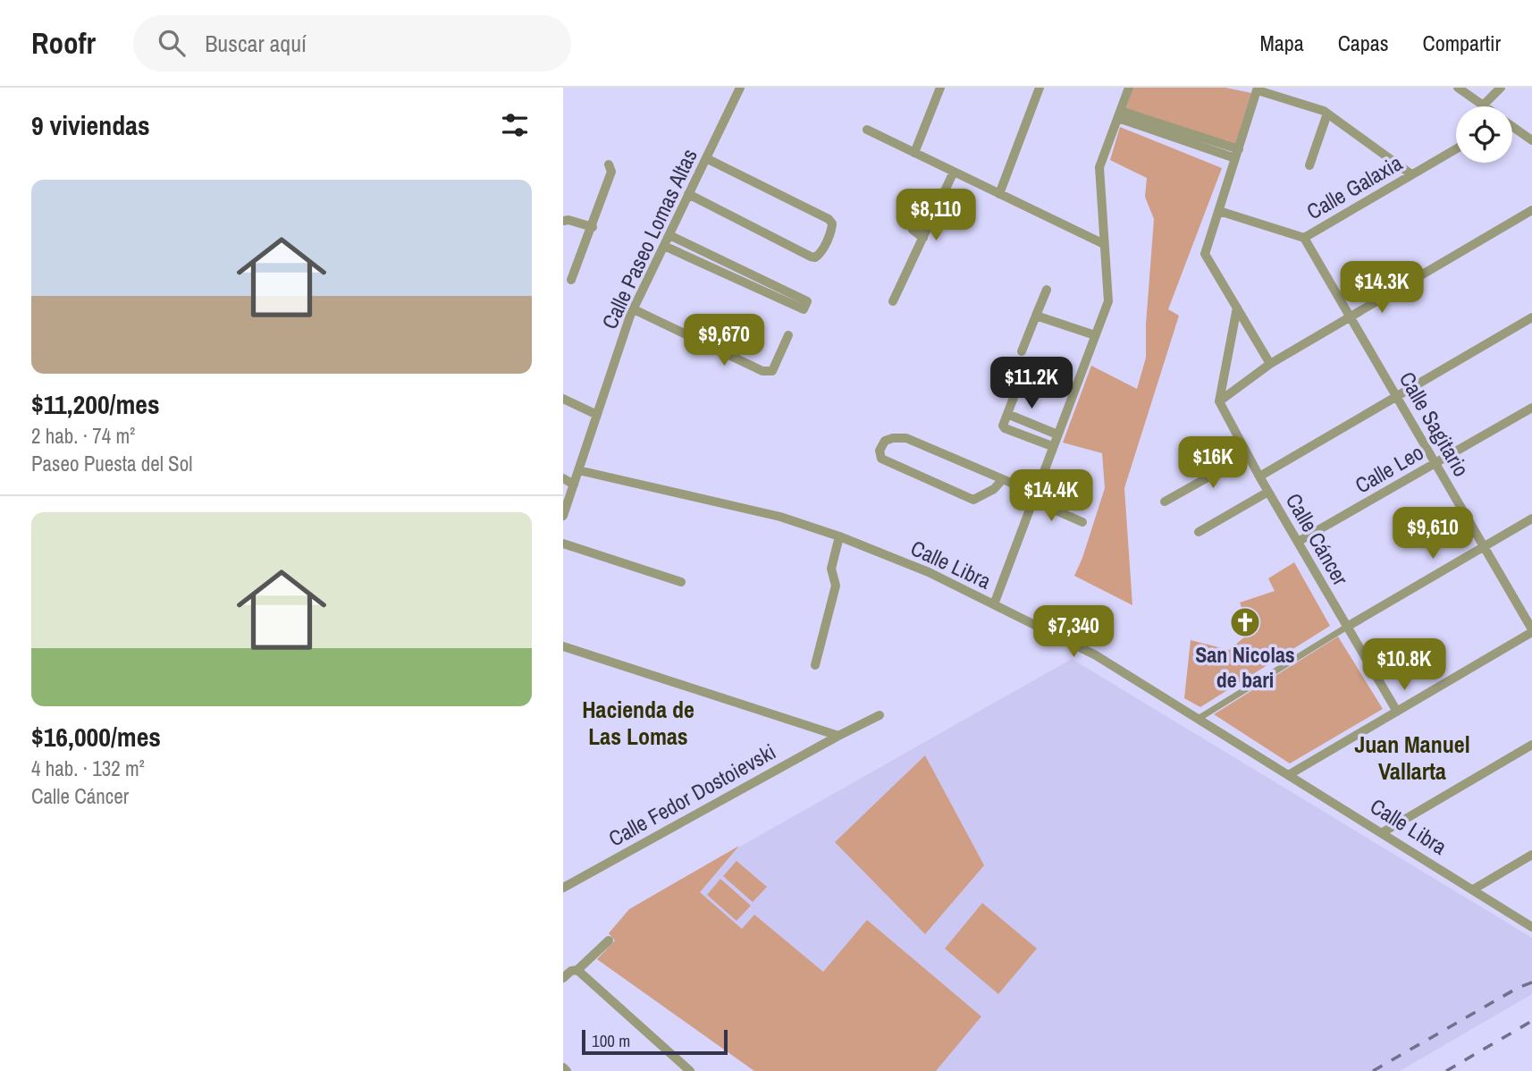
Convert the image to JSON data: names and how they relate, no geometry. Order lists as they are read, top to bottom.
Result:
{
  "streets": {
    "street": [
      "Calle Galaxia",
      "Calle Paseo Lomas Altas",
      "Calle Sagitario",
      "Calle Leo",
      "Calle Cáncer",
      "Calle Libra",
      "Calle Fedor Dostoievski"
    ]
  },
  "crossings": [
    ["Calle Galaxia", "Calle Sagitario"],
    ["Calle Paseo Lomas Altas", "Calle Libra"],
    ["Calle Sagitario", "Calle Leo"],
    ["Calle Leo", "Calle Cáncer"]
  ],
  "districts": ["Hacienda de Las Lomas", "Juan Manuel Vallarta"],
  "places": {
    "church": ["San Nicolas de bari"]
  },
  "scale_bar": "100 m",
  "page": {
    "header": "Roofr",
    "search": "Buscar aquí",
    "nav": ["Mapa", "Capas", "Compartir"],
    "heading": "9 viviendas",
    "list": [
      {
        "name": "$11,200/mes",
        "note": "2 hab. · 74 m² · Paseo Puesta del Sol"
      },
      {
        "name": "$16,000/mes",
        "note": "4 hab. · 132 m² · Calle Cáncer"
      }
    ],
    "price": [
      "$8,110",
      "$14.3K",
      "$9,670",
      "$11.2K",
      "$16K",
      "$14.4K",
      "$9,610",
      "$7,340",
      "$10.8K"
    ],
    "scale": "100 m"
  }
}
